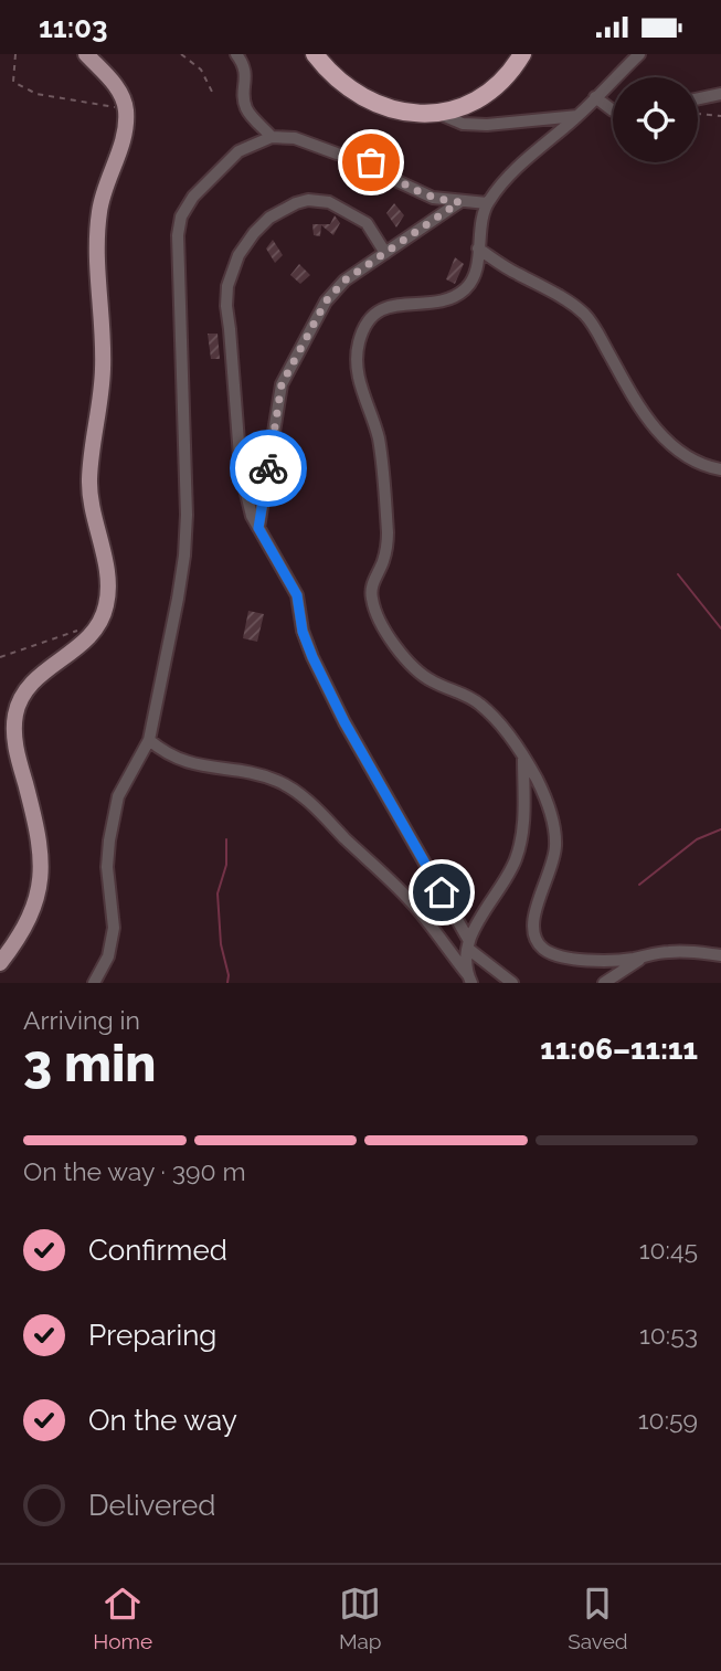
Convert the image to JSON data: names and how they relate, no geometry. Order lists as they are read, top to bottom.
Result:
{
  "page": {
    "status": "11:03",
    "heading": ["3 min", "Arriving in", "11:06–11:11"],
    "bar": "On the way · 390 m",
    "list": [
      ["Confirmed", "10:45"],
      ["Preparing", "10:53"],
      ["On the way", "10:59"],
      "Delivered"
    ],
    "tabs": ["Home", "Map", "Saved"]
  }
}
